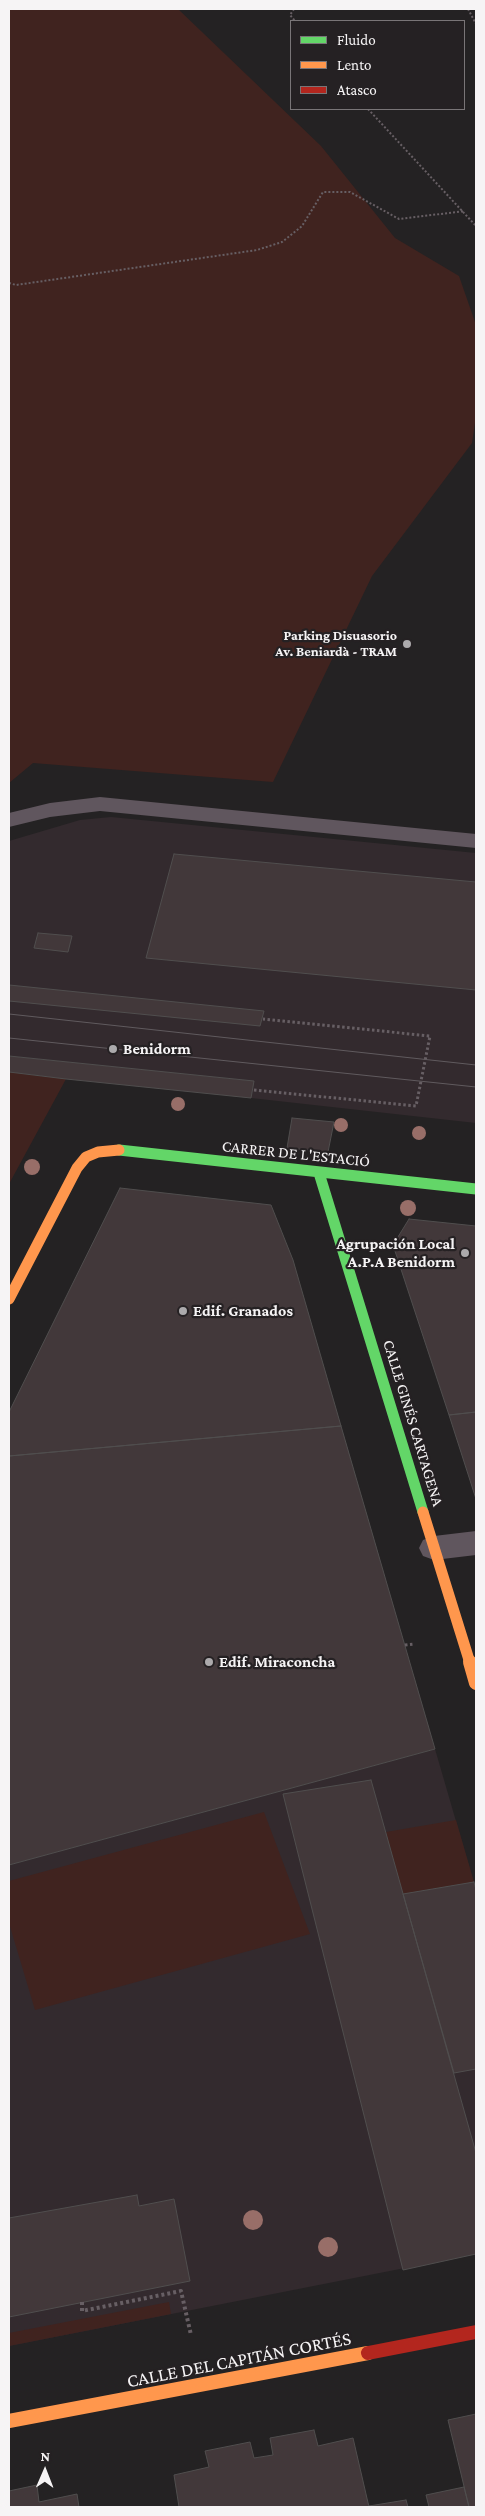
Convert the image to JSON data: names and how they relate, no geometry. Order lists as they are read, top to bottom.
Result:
{
  "streets": {
    "street": ["CARRER DE L'ESTACIÓ", "CALLE GINÉS CARTAGENA", "CALLE DEL CAPITÁN CORTÉS"]
  },
  "crossings": [
    ["CARRER DE L'ESTACIÓ", "CALLE GINÉS CARTAGENA"]
  ],
  "places": [
    "Parking Disuasorio Av. Beniardà - TRAM",
    "Benidorm",
    "Agrupación Local A.P.A Benidorm",
    "Edif. Granados",
    "Edif. Miraconcha"
  ],
  "legend": ["Fluido", "Lento", "Atasco"],
  "north": "top"
}
